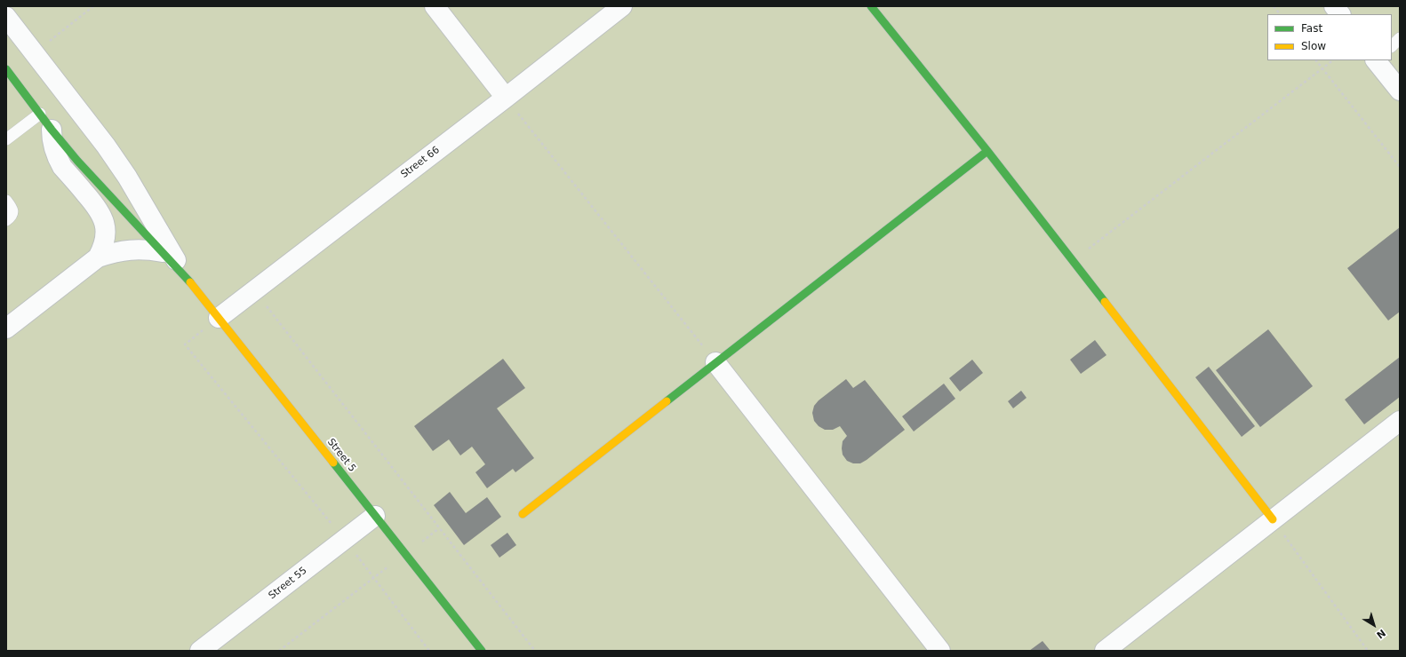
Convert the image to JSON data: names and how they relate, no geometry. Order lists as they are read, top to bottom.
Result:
{
  "streets": {
    "street": ["Street 66", "Street 5", "Street 55"]
  },
  "crossings": [
    ["Street 66", "Street 5"],
    ["Street 5", "Street 55"]
  ],
  "legend": ["Fast", "Slow"],
  "north": "bottom right"
}
